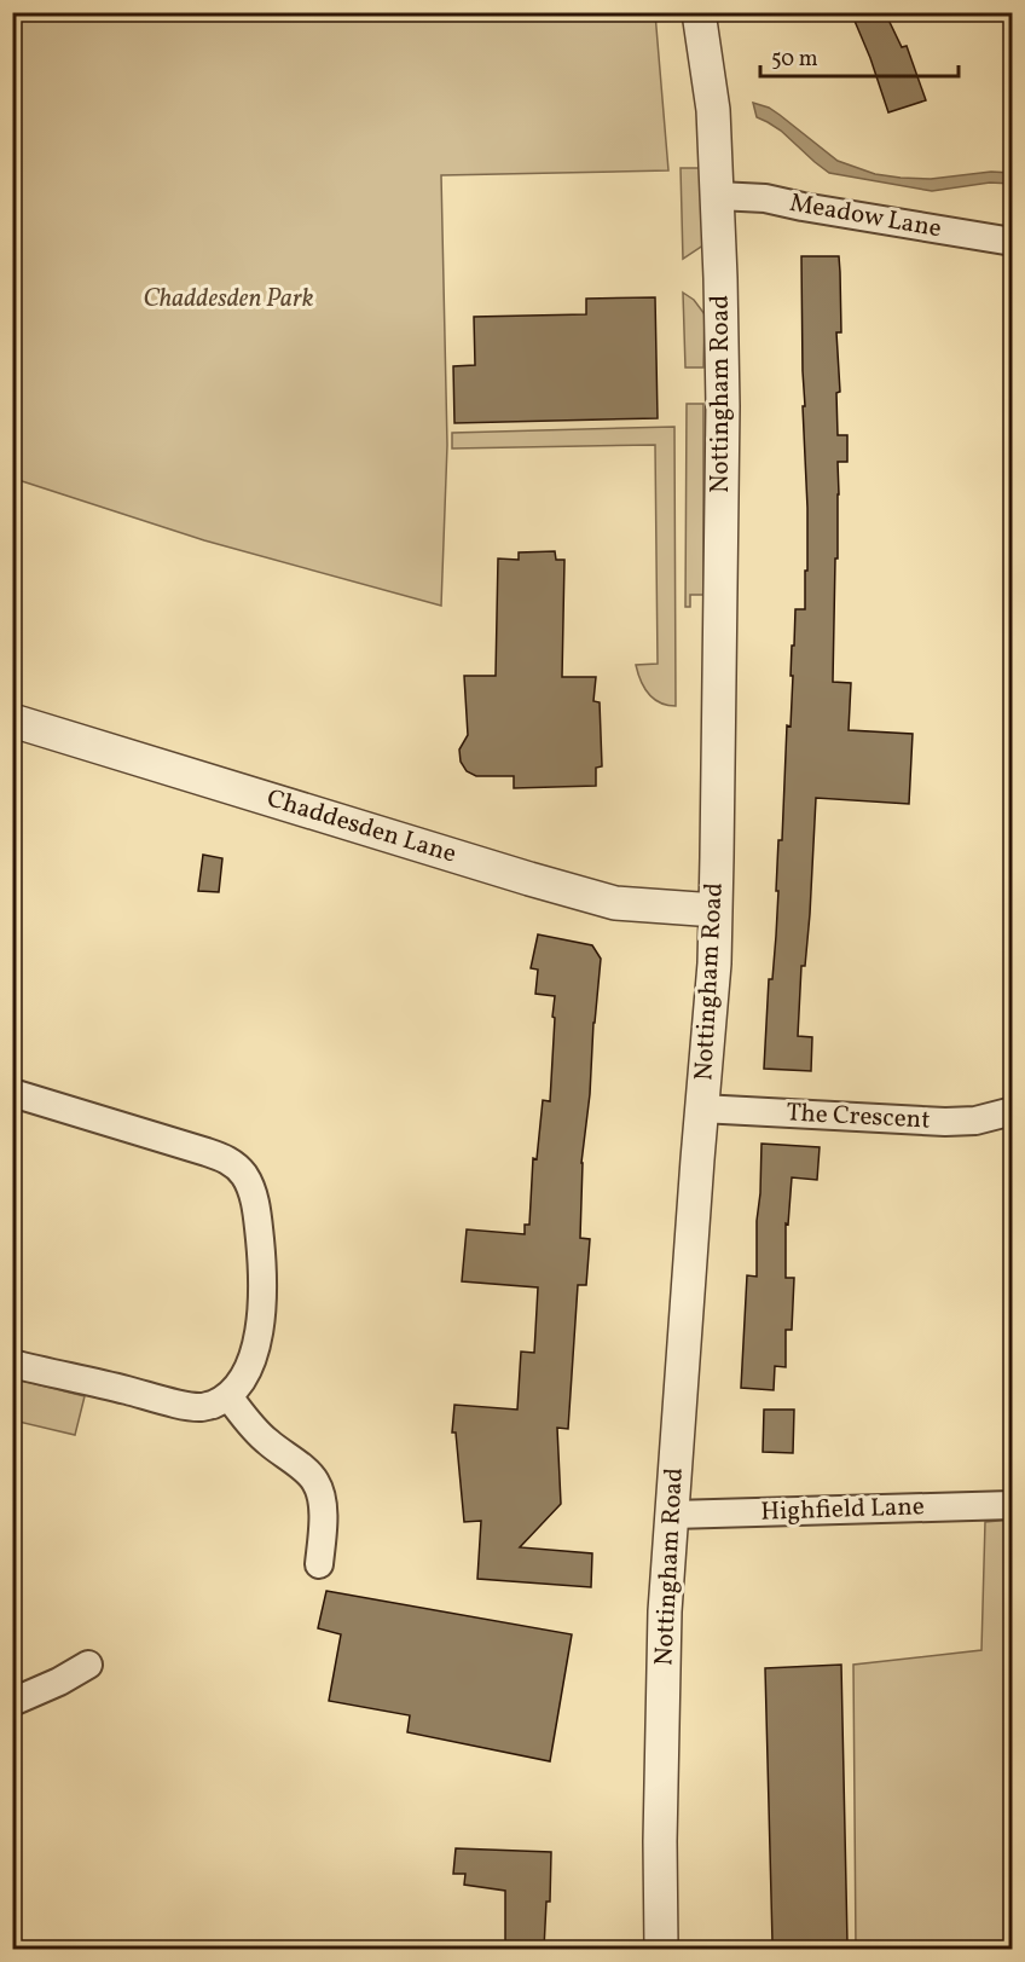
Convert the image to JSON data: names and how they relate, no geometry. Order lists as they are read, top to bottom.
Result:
{
  "streets": {
    "street": [
      "Meadow Lane",
      "Nottingham Road",
      "Chaddesden Lane",
      "The Crescent",
      "Highfield Lane"
    ]
  },
  "crossings": [
    ["Meadow Lane", "Nottingham Road"],
    ["Nottingham Road", "Chaddesden Lane"],
    ["Nottingham Road", "The Crescent"],
    ["Nottingham Road", "Highfield Lane"]
  ],
  "parks": ["Chaddesden Park"],
  "scale_bar": "50 m"
}
